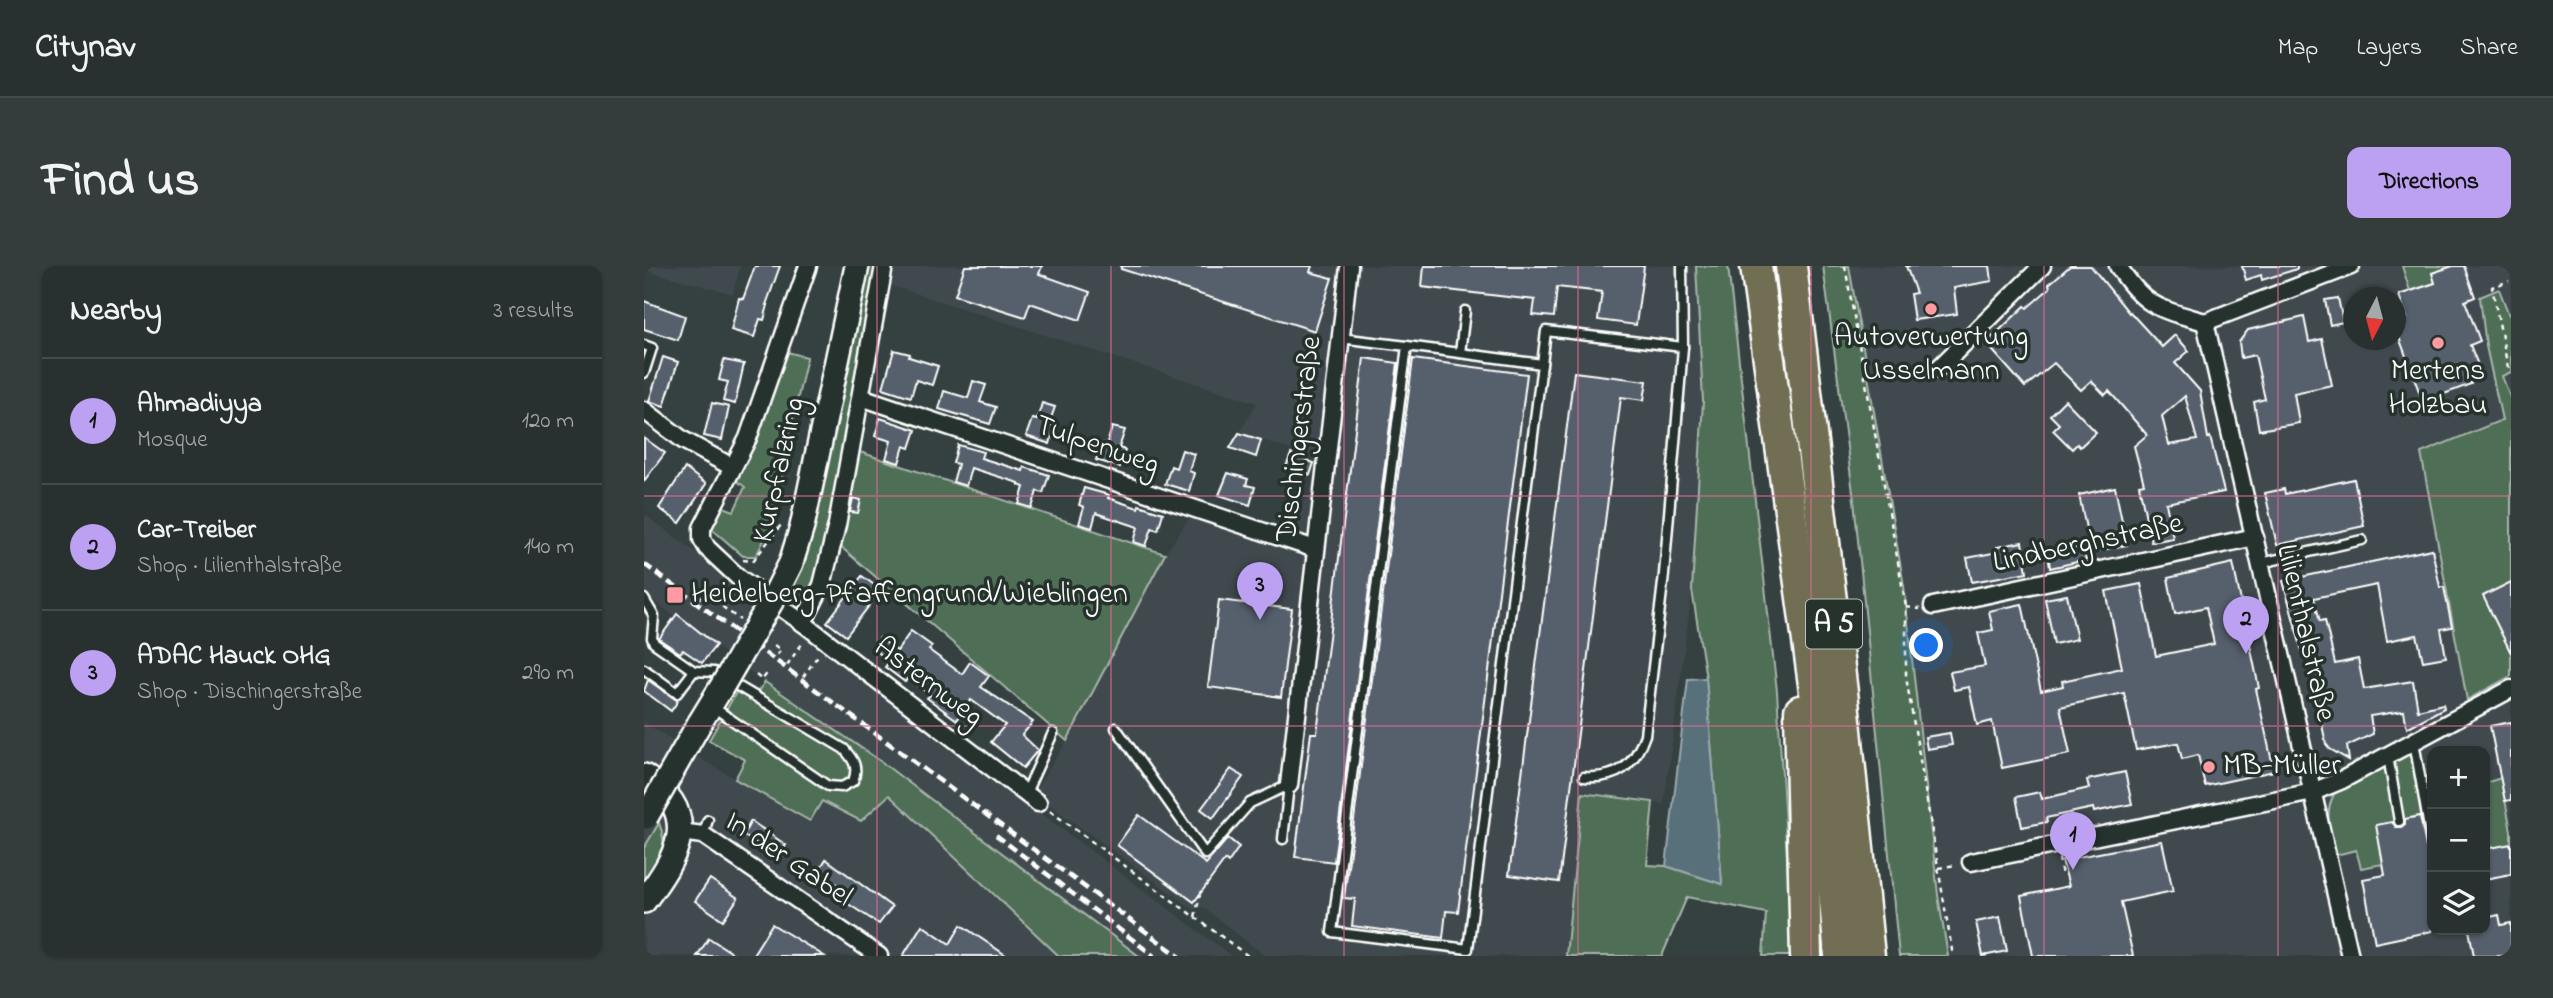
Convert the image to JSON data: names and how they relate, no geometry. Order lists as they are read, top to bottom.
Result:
{
  "streets": {
    "highway": ["A 5"],
    "main road": ["Kurpfalzring"],
    "street": [
      "Dischingerstraße",
      "Tulpenweg",
      "Lindberghstraße",
      "Lilienthalstraße",
      "Asternweg",
      "In der Gabel"
    ]
  },
  "crossings": [
    ["Dischingerstraße", "Tulpenweg"],
    ["Lindberghstraße", "Lilienthalstraße"]
  ],
  "places": {
    "other": ["Autoverwertung Usselmann", "Mertens Holzbau", "MB-Müller"],
    "transit": ["Heidelberg-Pfaffengrund/Wieblingen"]
  },
  "north": "bottom",
  "page": {
    "header": "Citynav",
    "nav": ["Map", "Layers", "Share"],
    "title": "Find us",
    "buttons": "Directions",
    "heading": ["Nearby", "3 results"],
    "list": [
      {
        "mark": "1",
        "name": "Ahmadiyya",
        "note": "Mosque",
        "value": "120 m"
      },
      {
        "mark": "2",
        "name": "Car-Treiber",
        "note": "Shop · Lilienthalstraße",
        "value": "140 m"
      },
      {
        "mark": "3",
        "name": "ADAC Hauck OHG",
        "note": "Shop · Dischingerstraße",
        "value": "290 m"
      }
    ],
    "pins": ["3", "2", "1"],
    "map_buttons": ["+", "−"]
  }
}
